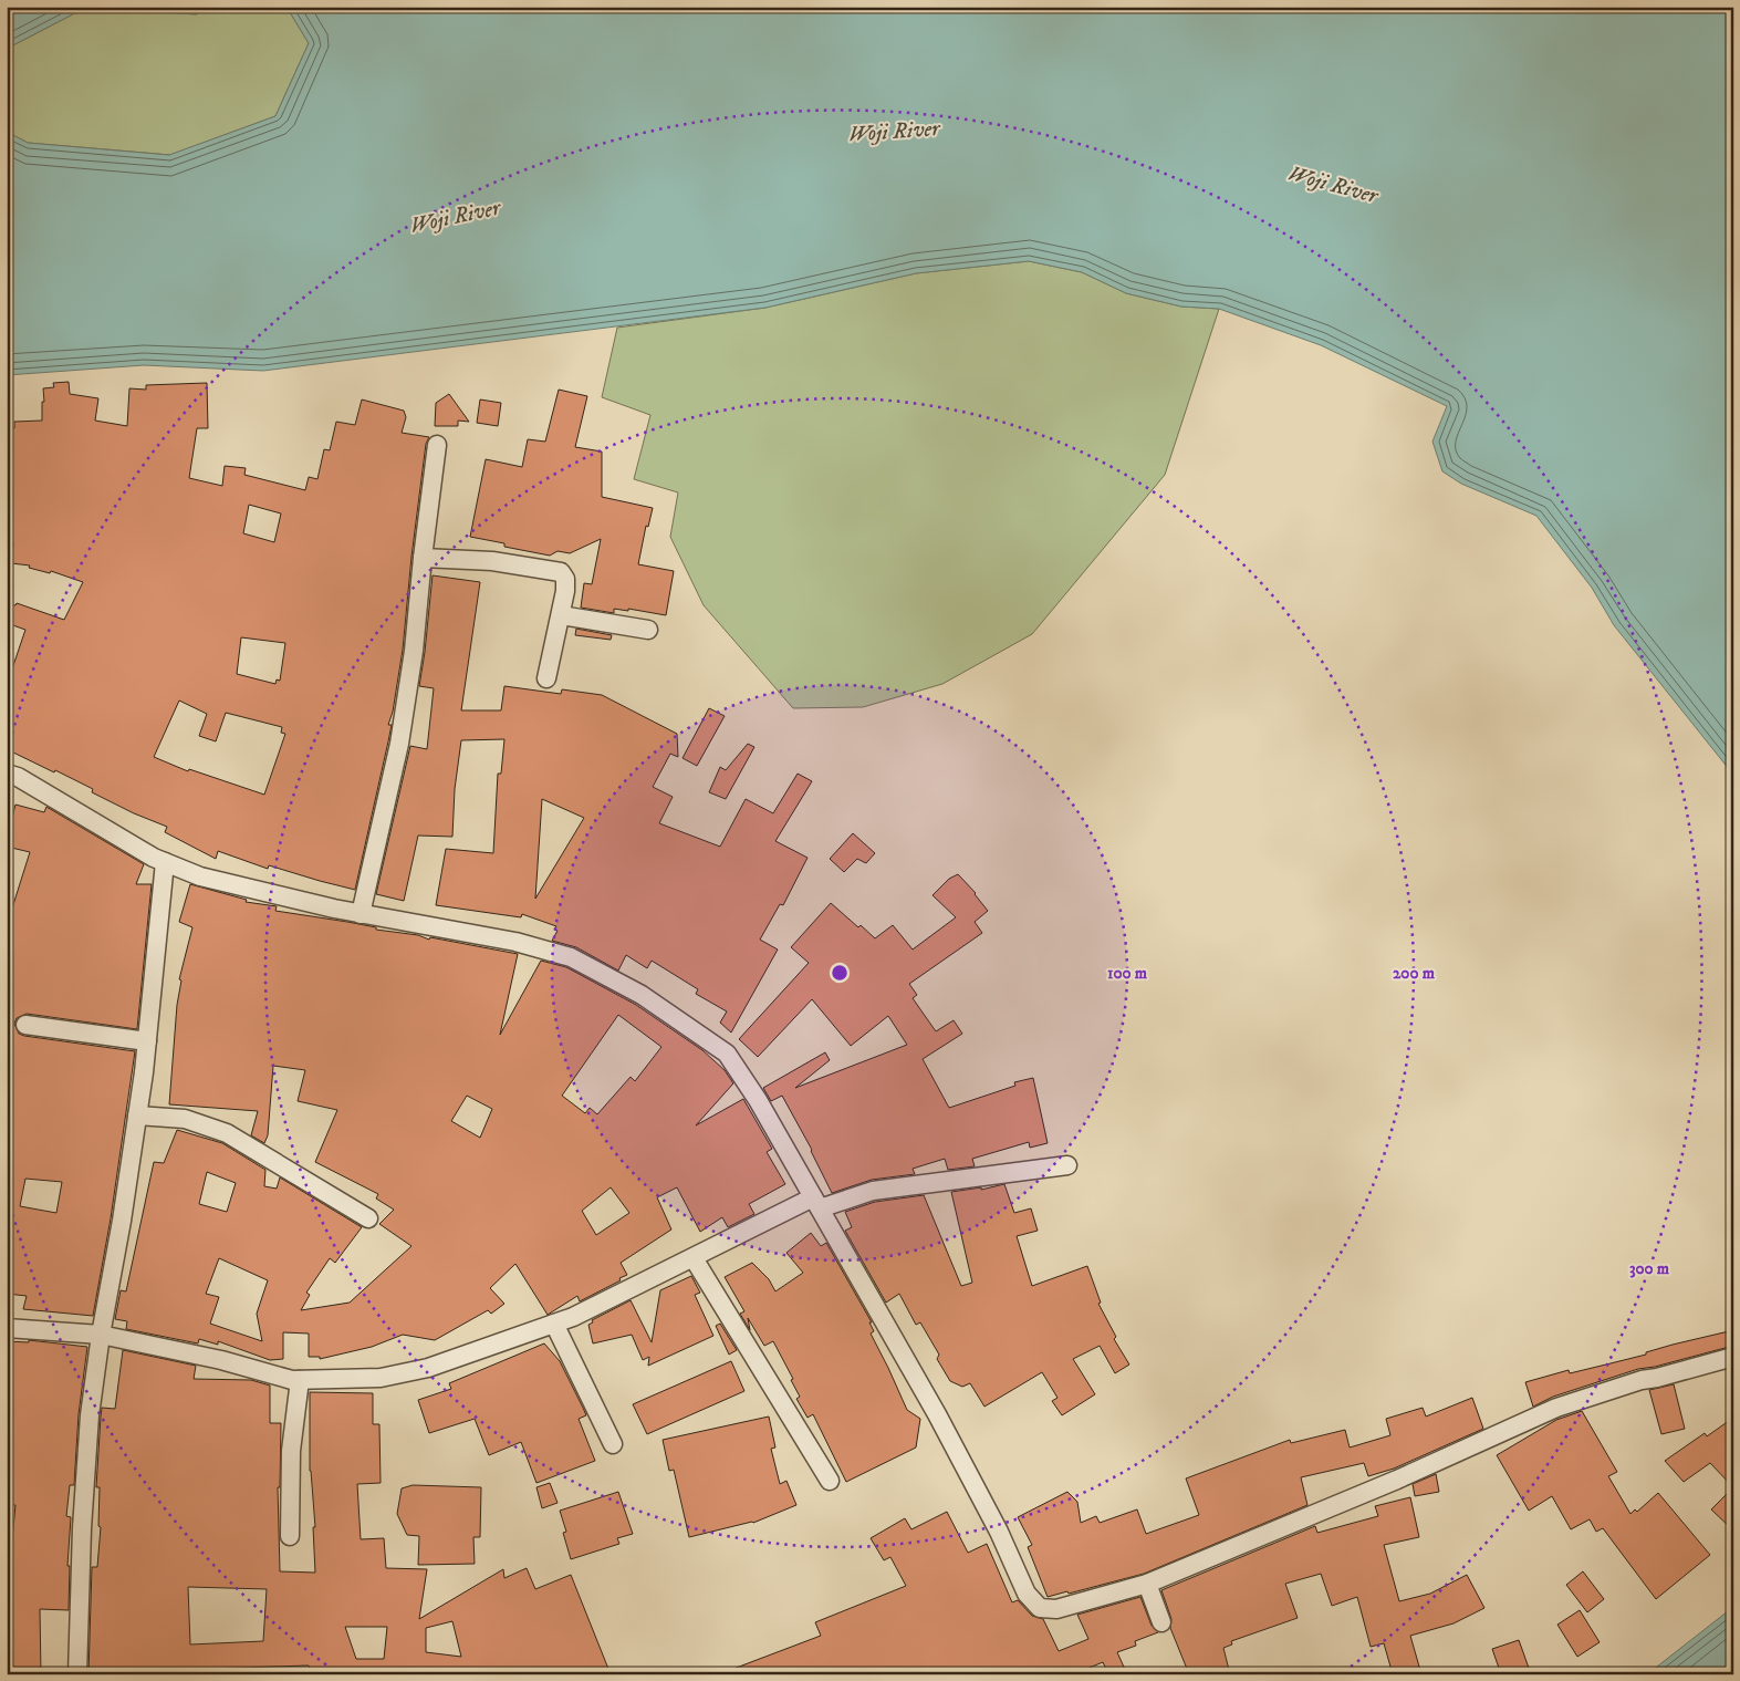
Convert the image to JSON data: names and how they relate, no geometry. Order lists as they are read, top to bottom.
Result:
{
  "water": ["Woji River"],
  "rings": ["100 m", "200 m", "300 m"]
}
